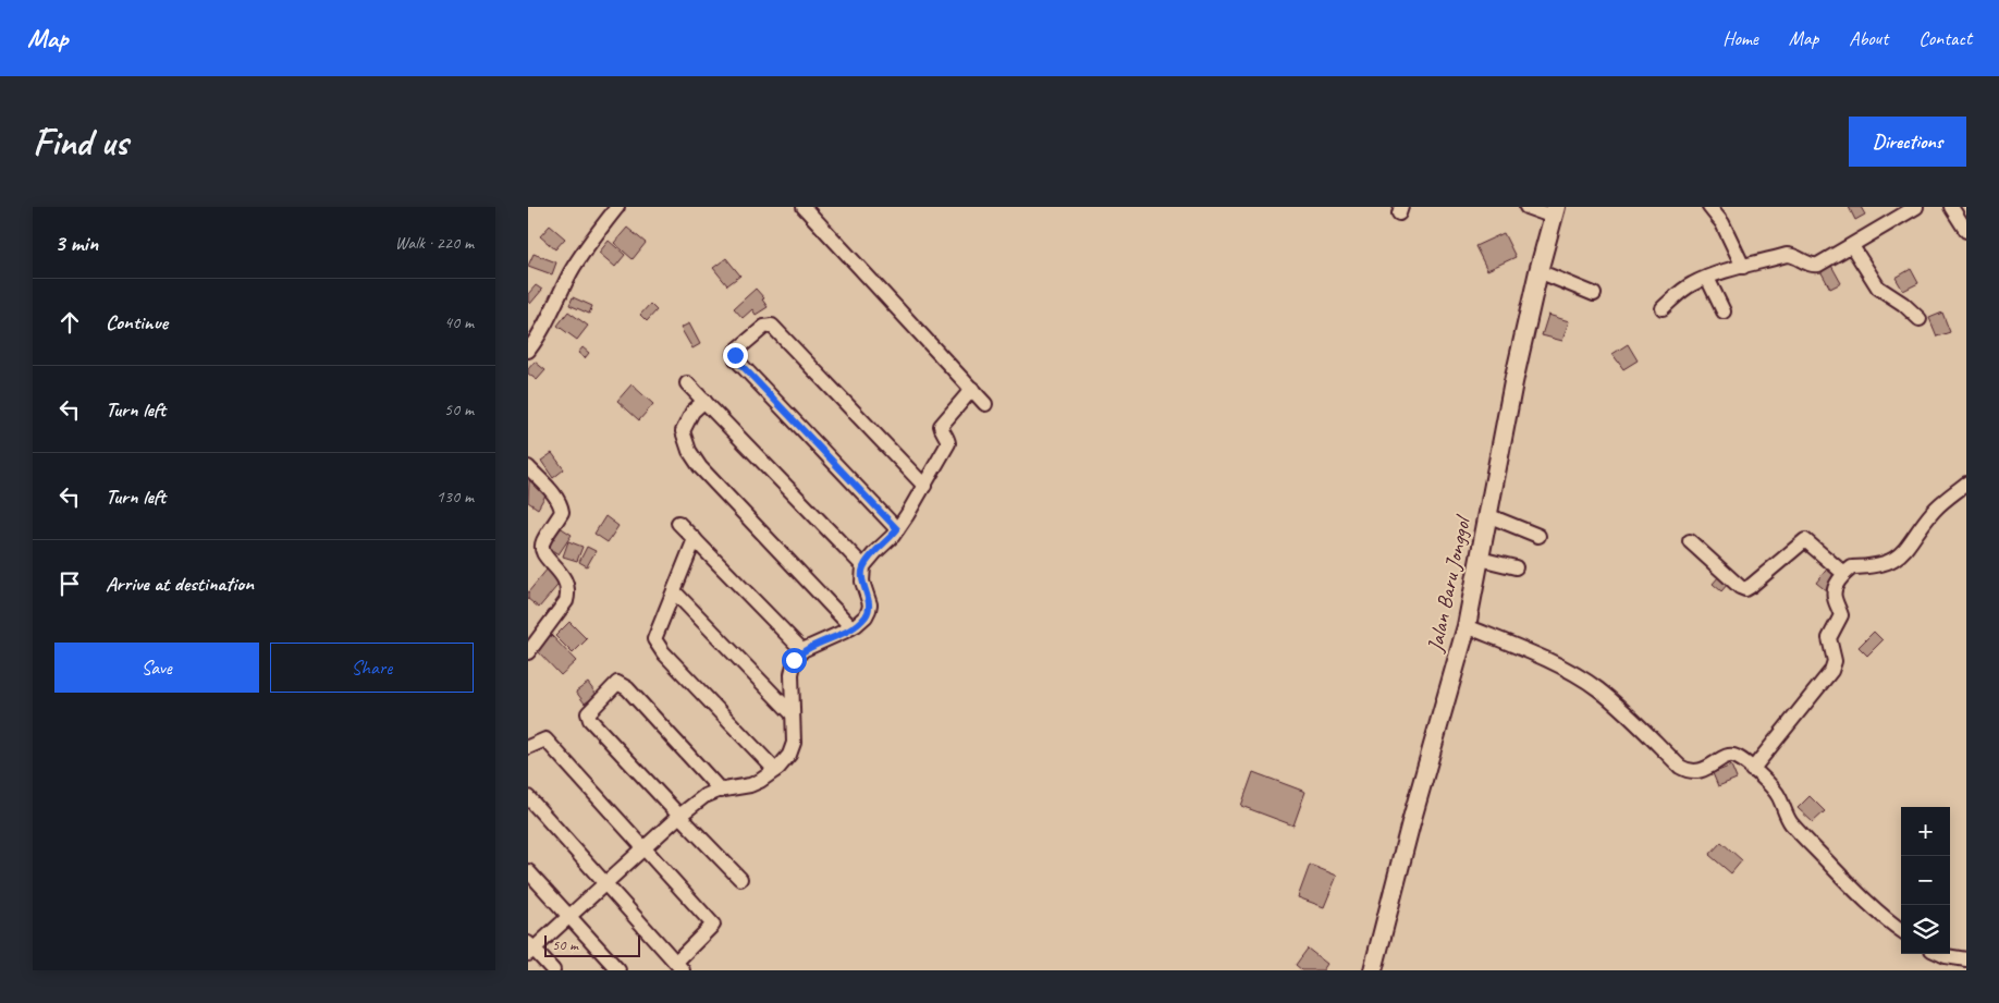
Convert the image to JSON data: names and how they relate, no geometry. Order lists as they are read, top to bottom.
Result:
{
  "streets": {
    "main road": ["Jalan Baru Jonggol"]
  },
  "scale_bar": "50 m",
  "page": {
    "header": "Map",
    "nav": [
      "Home",
      "Map",
      "About",
      "Contact"
    ],
    "buttons": [
      "Directions",
      ["Save", "Share"]
    ],
    "title": "Find us",
    "heading": ["3 min", "Walk · 220 m"],
    "list": [
      ["Continue", "40 m"],
      ["Turn left", "50 m"],
      ["Turn left", "130 m"],
      "Arrive at destination"
    ],
    "map_buttons": ["+", "−"],
    "scale": "50 m"
  }
}
